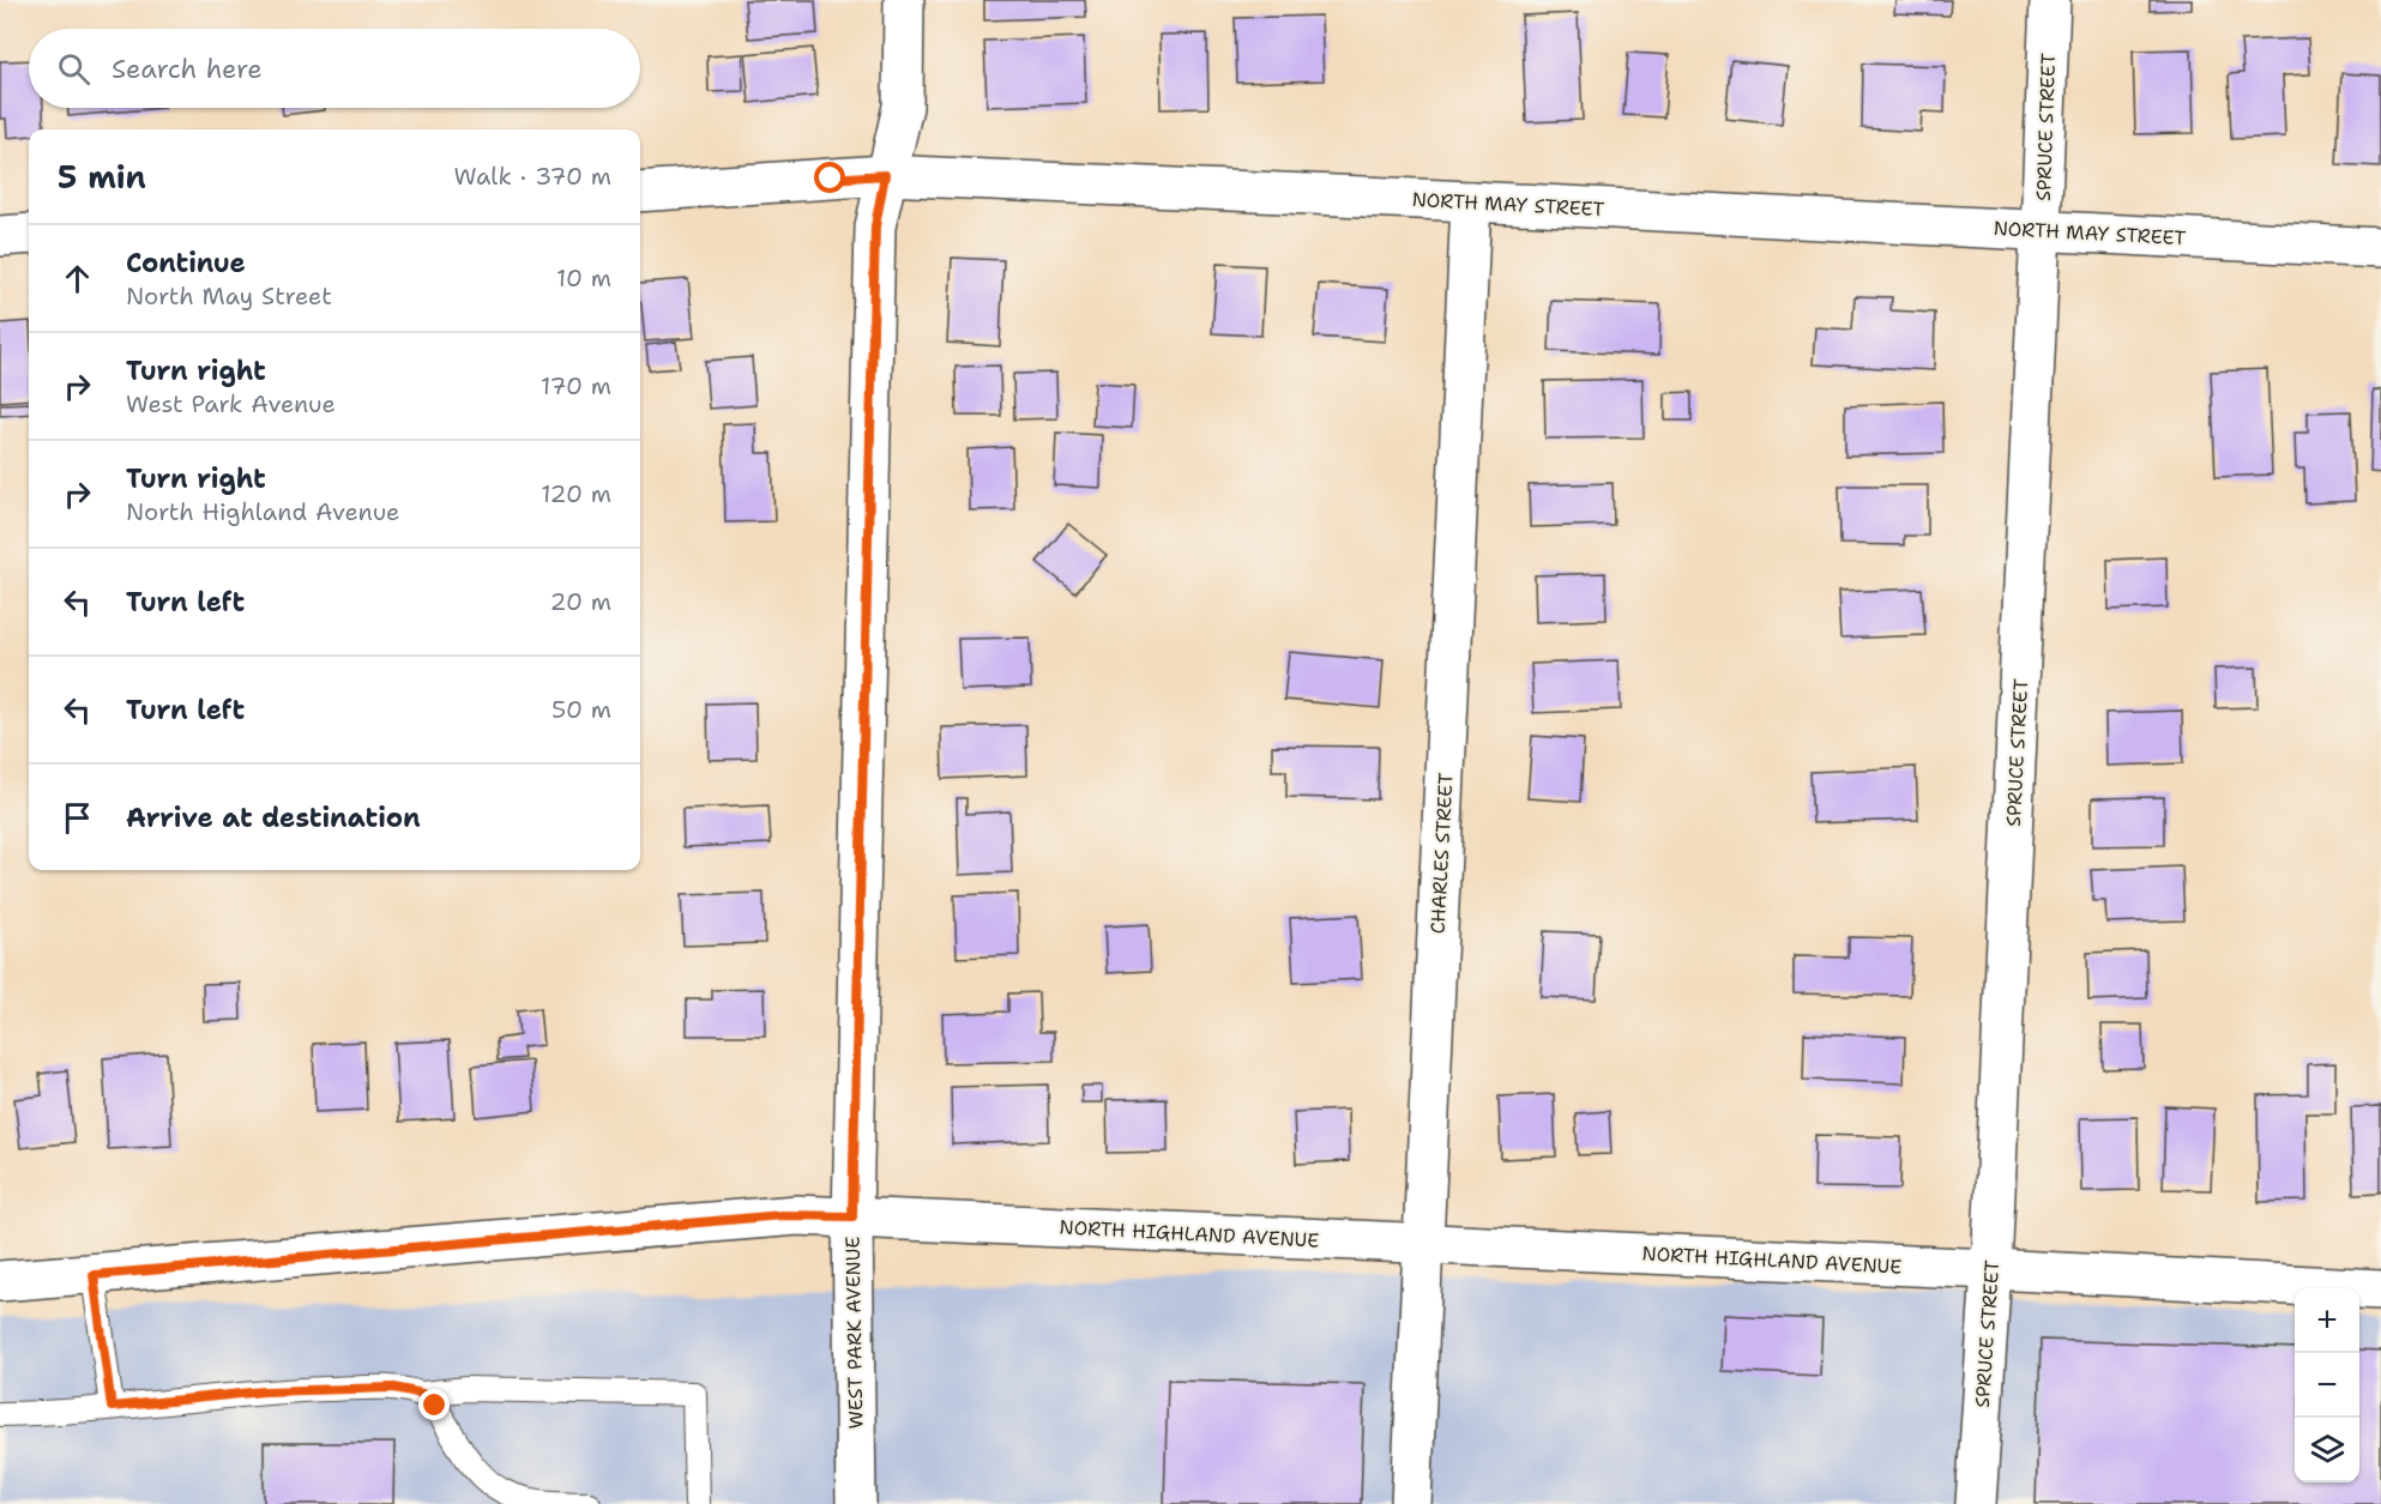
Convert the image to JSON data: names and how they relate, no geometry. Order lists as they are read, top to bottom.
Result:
{
  "streets": {
    "street": [
      "SPRUCE STREET",
      "NORTH MAY STREET",
      "CHARLES STREET",
      "NORTH HIGHLAND AVENUE",
      "WEST PARK AVENUE"
    ]
  },
  "crossings": [
    ["SPRUCE STREET", "NORTH MAY STREET"],
    ["SPRUCE STREET", "NORTH HIGHLAND AVENUE"],
    ["NORTH MAY STREET", "CHARLES STREET"],
    ["NORTH MAY STREET", "WEST PARK AVENUE"],
    ["CHARLES STREET", "NORTH HIGHLAND AVENUE"],
    ["NORTH HIGHLAND AVENUE", "WEST PARK AVENUE"]
  ],
  "page": {
    "search": "Search here",
    "heading": ["5 min", "Walk · 370 m"],
    "list": [
      ["Continue", "North May Street", "10 m"],
      ["Turn right", "West Park Avenue", "170 m"],
      ["Turn right", "North Highland Avenue", "120 m"],
      ["Turn left", "20 m"],
      ["Turn left", "50 m"],
      "Arrive at destination"
    ],
    "map_buttons": ["+", "−"]
  }
}
